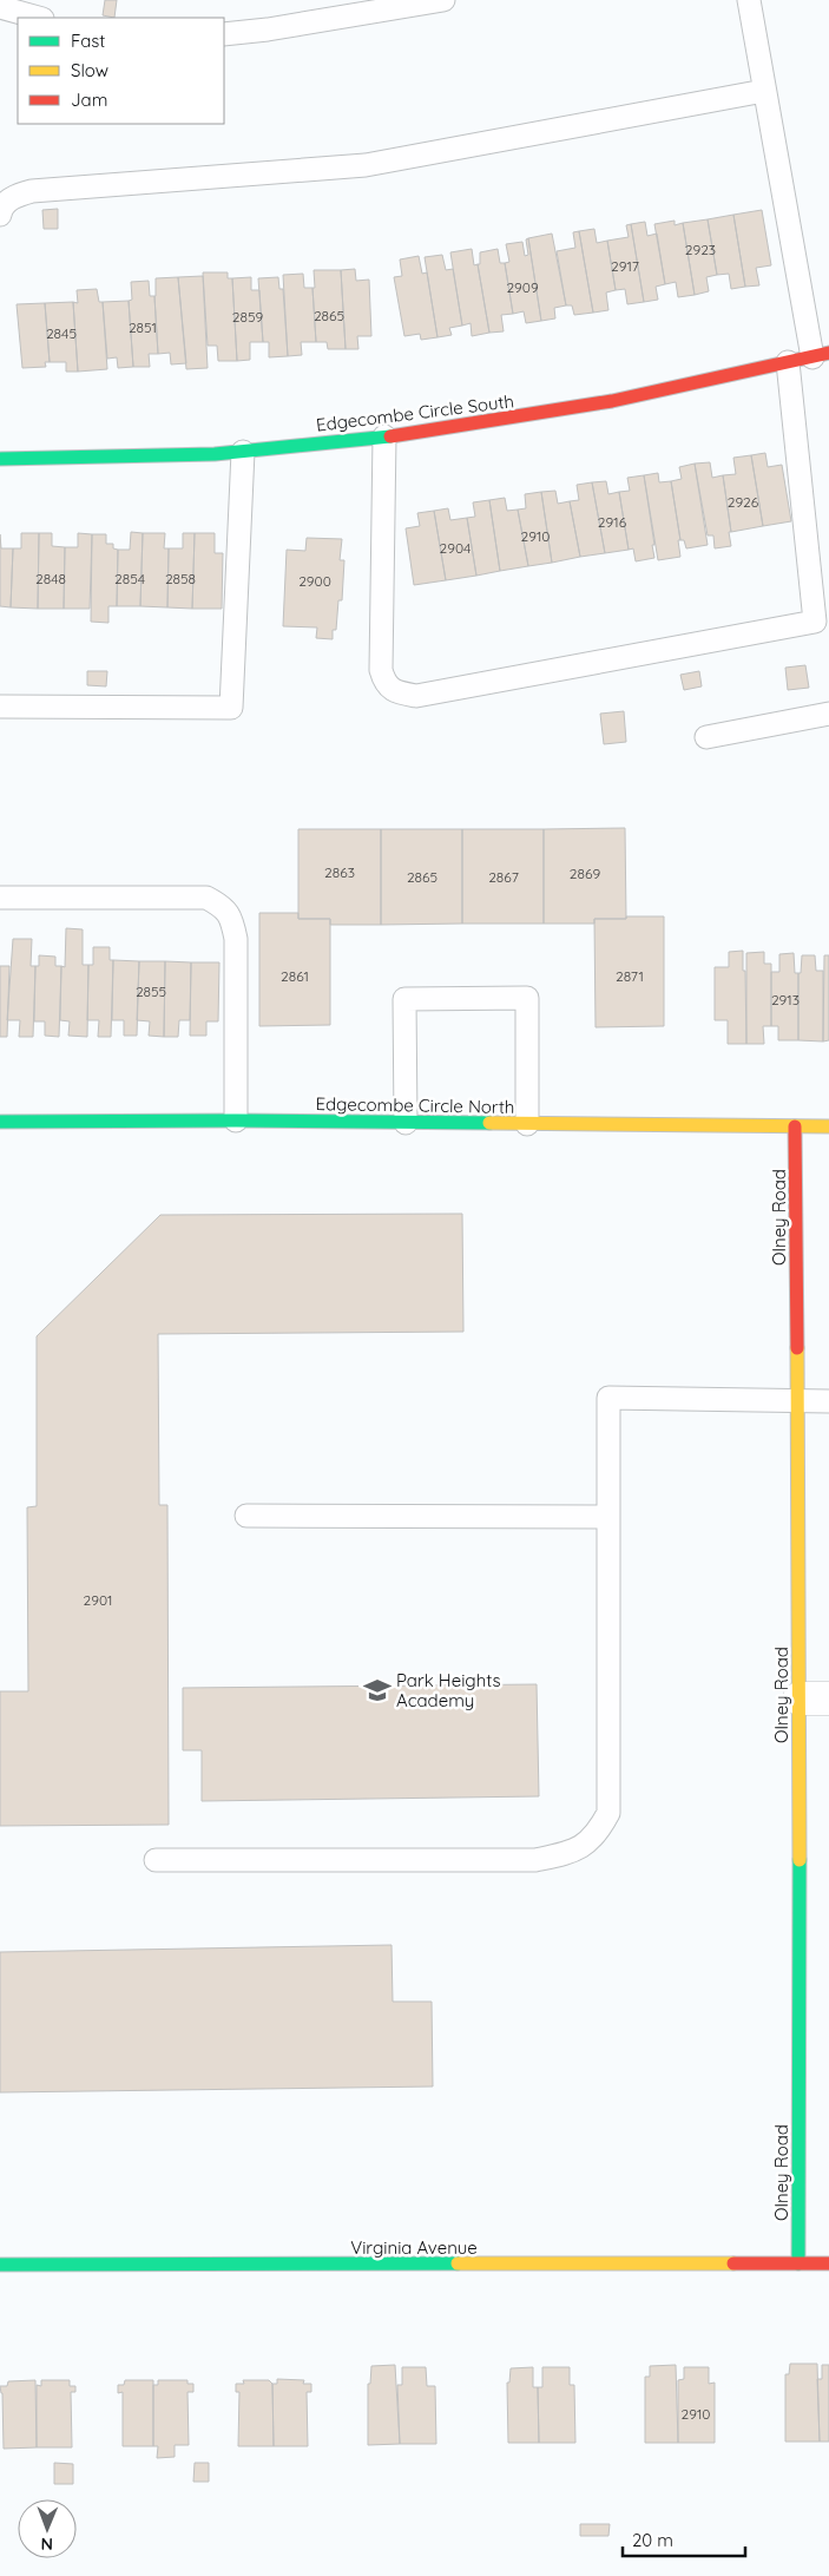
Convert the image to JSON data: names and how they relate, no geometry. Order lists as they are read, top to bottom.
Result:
{
  "streets": {
    "street": [
      "Edgecombe Circle South",
      "Edgecombe Circle North",
      "Olney Road",
      "Virginia Avenue"
    ]
  },
  "crossings": [
    ["Edgecombe Circle North", "Olney Road"],
    ["Olney Road", "Virginia Avenue"]
  ],
  "places": {
    "school or university": ["Park Heights Academy"]
  },
  "house_numbers": [
    "2923",
    "2917",
    "2909",
    "2865",
    "2859",
    "2851",
    "2845",
    "2926",
    "2916",
    "2910",
    "2904",
    "2848",
    "2854",
    "2858",
    "2900",
    "2863",
    "2869",
    "2865",
    "2867",
    "2861",
    "2871",
    "2855",
    "2913",
    "2901",
    "2910"
  ],
  "legend": ["Fast", "Slow", "Jam"],
  "scale_bar": "20 m",
  "north": "bottom"
}
